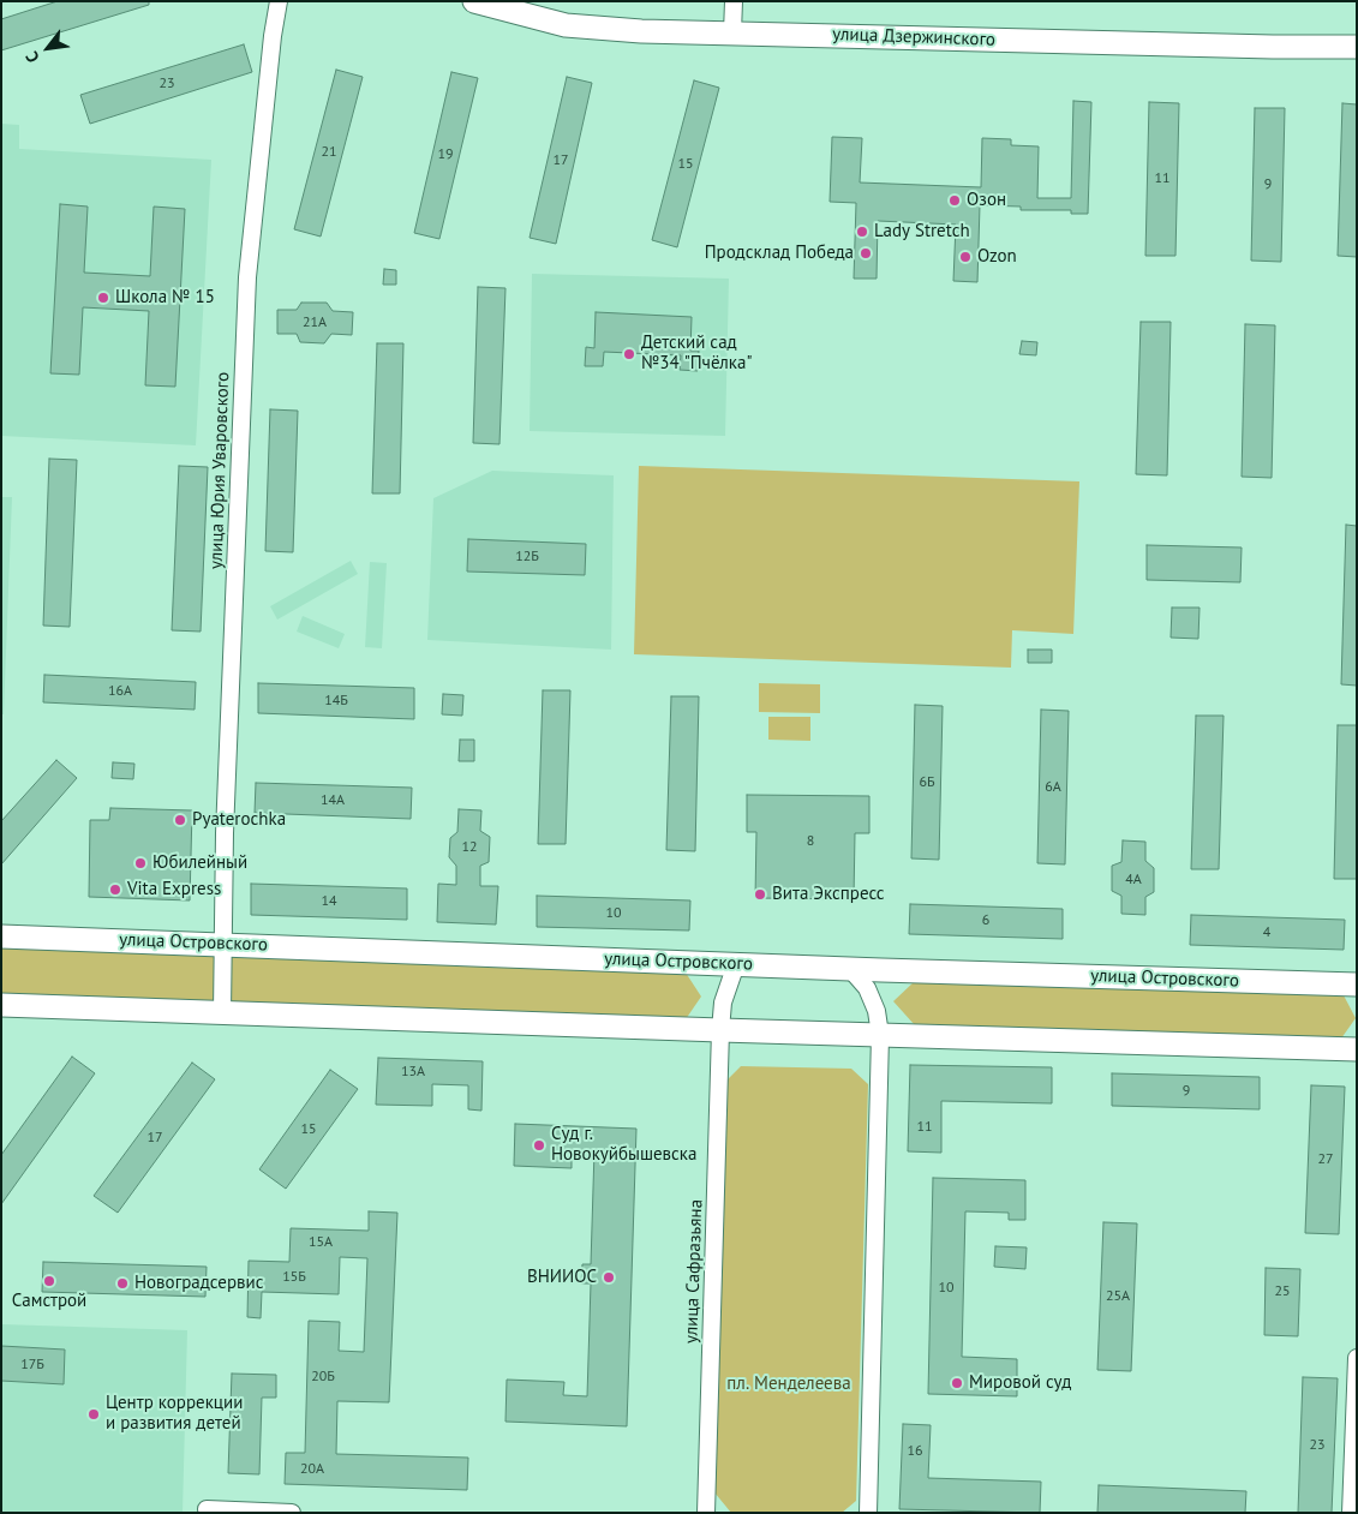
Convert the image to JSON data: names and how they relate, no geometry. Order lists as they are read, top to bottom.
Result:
{
  "streets": {
    "main road": ["улица Дзержинского", "улица Островского"],
    "street": ["улица Юрия Уваровского", "улица Сафразьяна"]
  },
  "crossings": [
    ["улица Юрия Уваровского", "улица Островского"],
    ["улица Островского", "улица Сафразьяна"]
  ],
  "parks": ["пл. Менделеева"],
  "places": [
    "Озон",
    "Lady Stretch",
    "Продсклад Победа",
    "Ozon",
    "Школа № 15",
    "Детский сад №34 \"Пчёлка\"",
    "Pyaterochka",
    "Юбилейный",
    "Vita Express",
    "Вита Экспресс",
    "Суд г. Новокуйбышевска",
    "ВНИИОС",
    "Самстрой",
    "Новоградсервис",
    "Мировой суд",
    "Центр коррекции и развития детей"
  ],
  "house_numbers": [
    "23",
    "21",
    "19",
    "17",
    "15",
    "11",
    "9",
    "21А",
    "12Б",
    "16А",
    "14Б",
    "6Б",
    "6А",
    "14А",
    "8",
    "12",
    "4А",
    "14",
    "10",
    "6",
    "4",
    "13А",
    "9",
    "11",
    "15",
    "17",
    "27",
    "15А",
    "15Б",
    "10",
    "25",
    "25А",
    "17Б",
    "20Б",
    "23",
    "16",
    "20А"
  ],
  "north": "bottom left"
}
